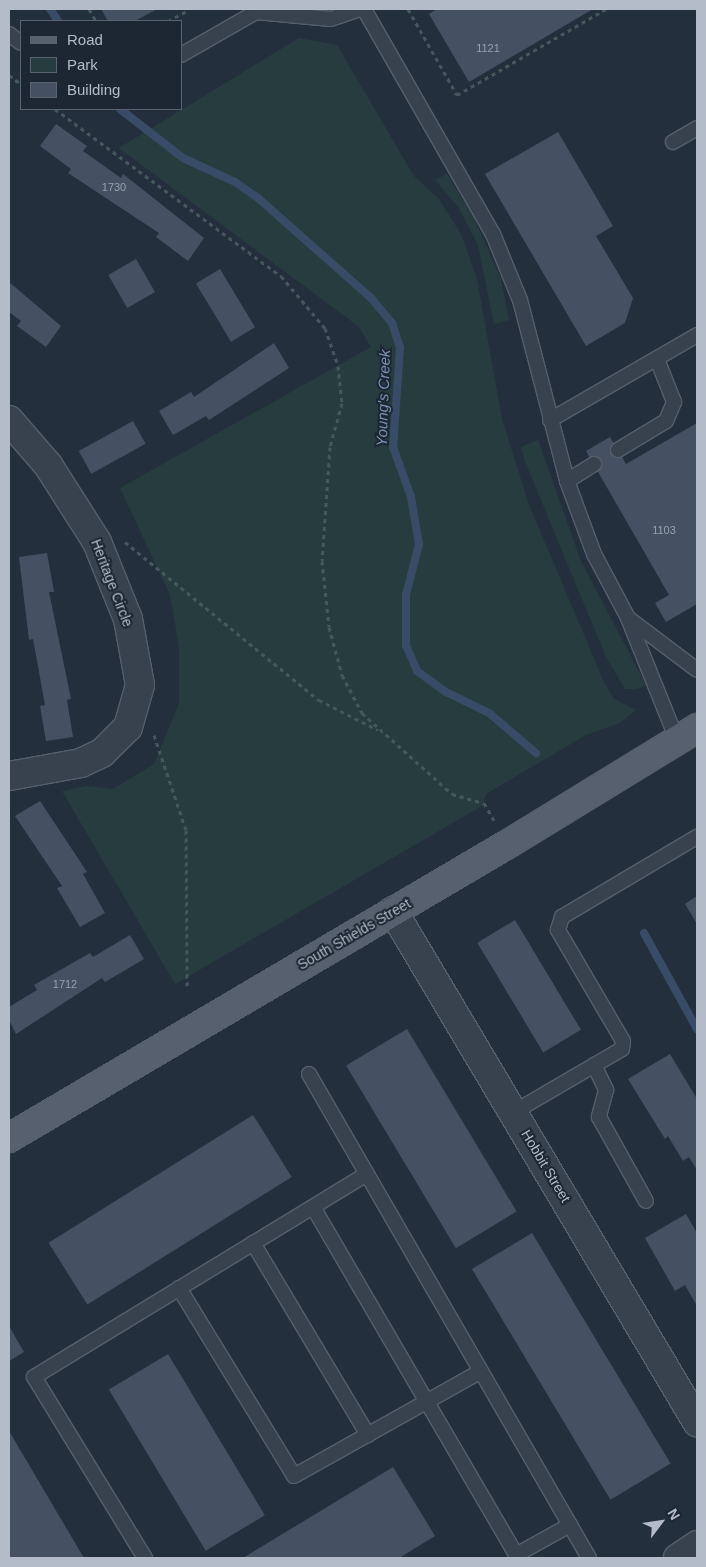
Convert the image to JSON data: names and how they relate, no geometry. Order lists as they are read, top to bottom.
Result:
{
  "streets": {
    "main road": ["South Shields Street"],
    "street": ["Heritage Circle", "Hobbit Street"]
  },
  "crossings": [
    ["South Shields Street", "Hobbit Street"]
  ],
  "water": ["Young's Creek"],
  "house_numbers": [
    "1121",
    "1730",
    "1103",
    "1712"
  ],
  "legend": ["Road", "Park", "Building"],
  "north": "top right"
}
